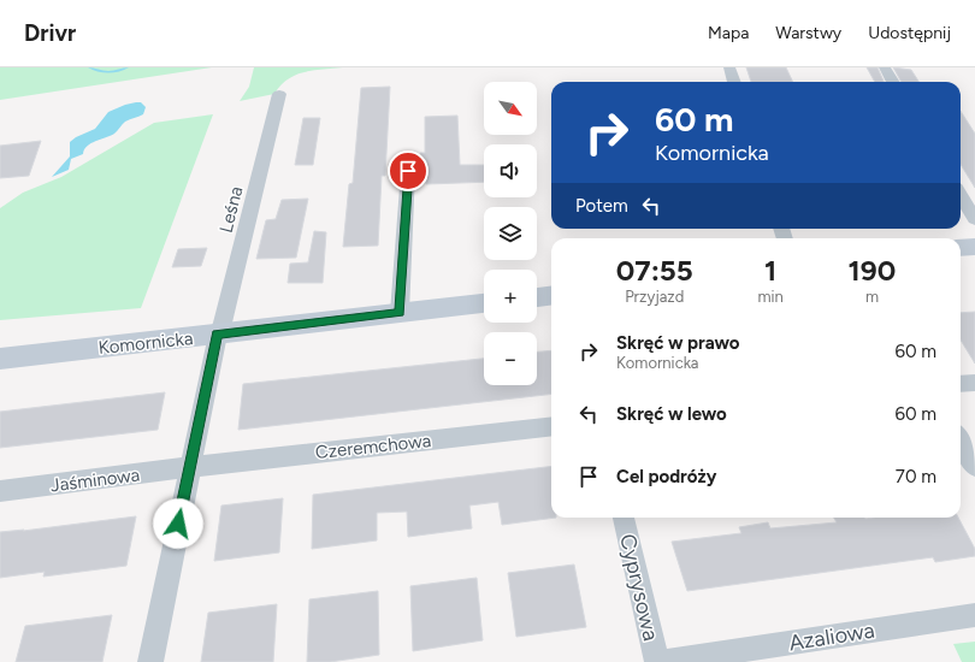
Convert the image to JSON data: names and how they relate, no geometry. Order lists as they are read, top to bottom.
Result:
{
  "streets": {
    "street": [
      "Leśna",
      "Komornicka",
      "Czeremchowa",
      "Jaśminowa",
      "Cyprysowa",
      "Azaliowa"
    ]
  },
  "crossings": [
    ["Leśna", "Komornicka"],
    ["Leśna", "Czeremchowa"],
    ["Leśna", "Jaśminowa"],
    ["Czeremchowa", "Jaśminowa"]
  ],
  "north": "bottom right",
  "page": {
    "header": "Drivr",
    "nav": ["Mapa", "Warstwy", "Udostępnij"],
    "map_buttons": ["+", "−"],
    "turn": ["60 m", "Komornicka"],
    "then": "Potem",
    "eta": [
      "07:55",
      "Przyjazd",
      "1",
      "min",
      "190",
      "m"
    ],
    "list": [
      {
        "name": "Skręć w prawo",
        "note": "Komornicka",
        "value": "60 m"
      },
      {
        "name": "Skręć w lewo",
        "value": "60 m"
      },
      {
        "name": "Cel podróży",
        "value": "70 m"
      }
    ]
  }
}
